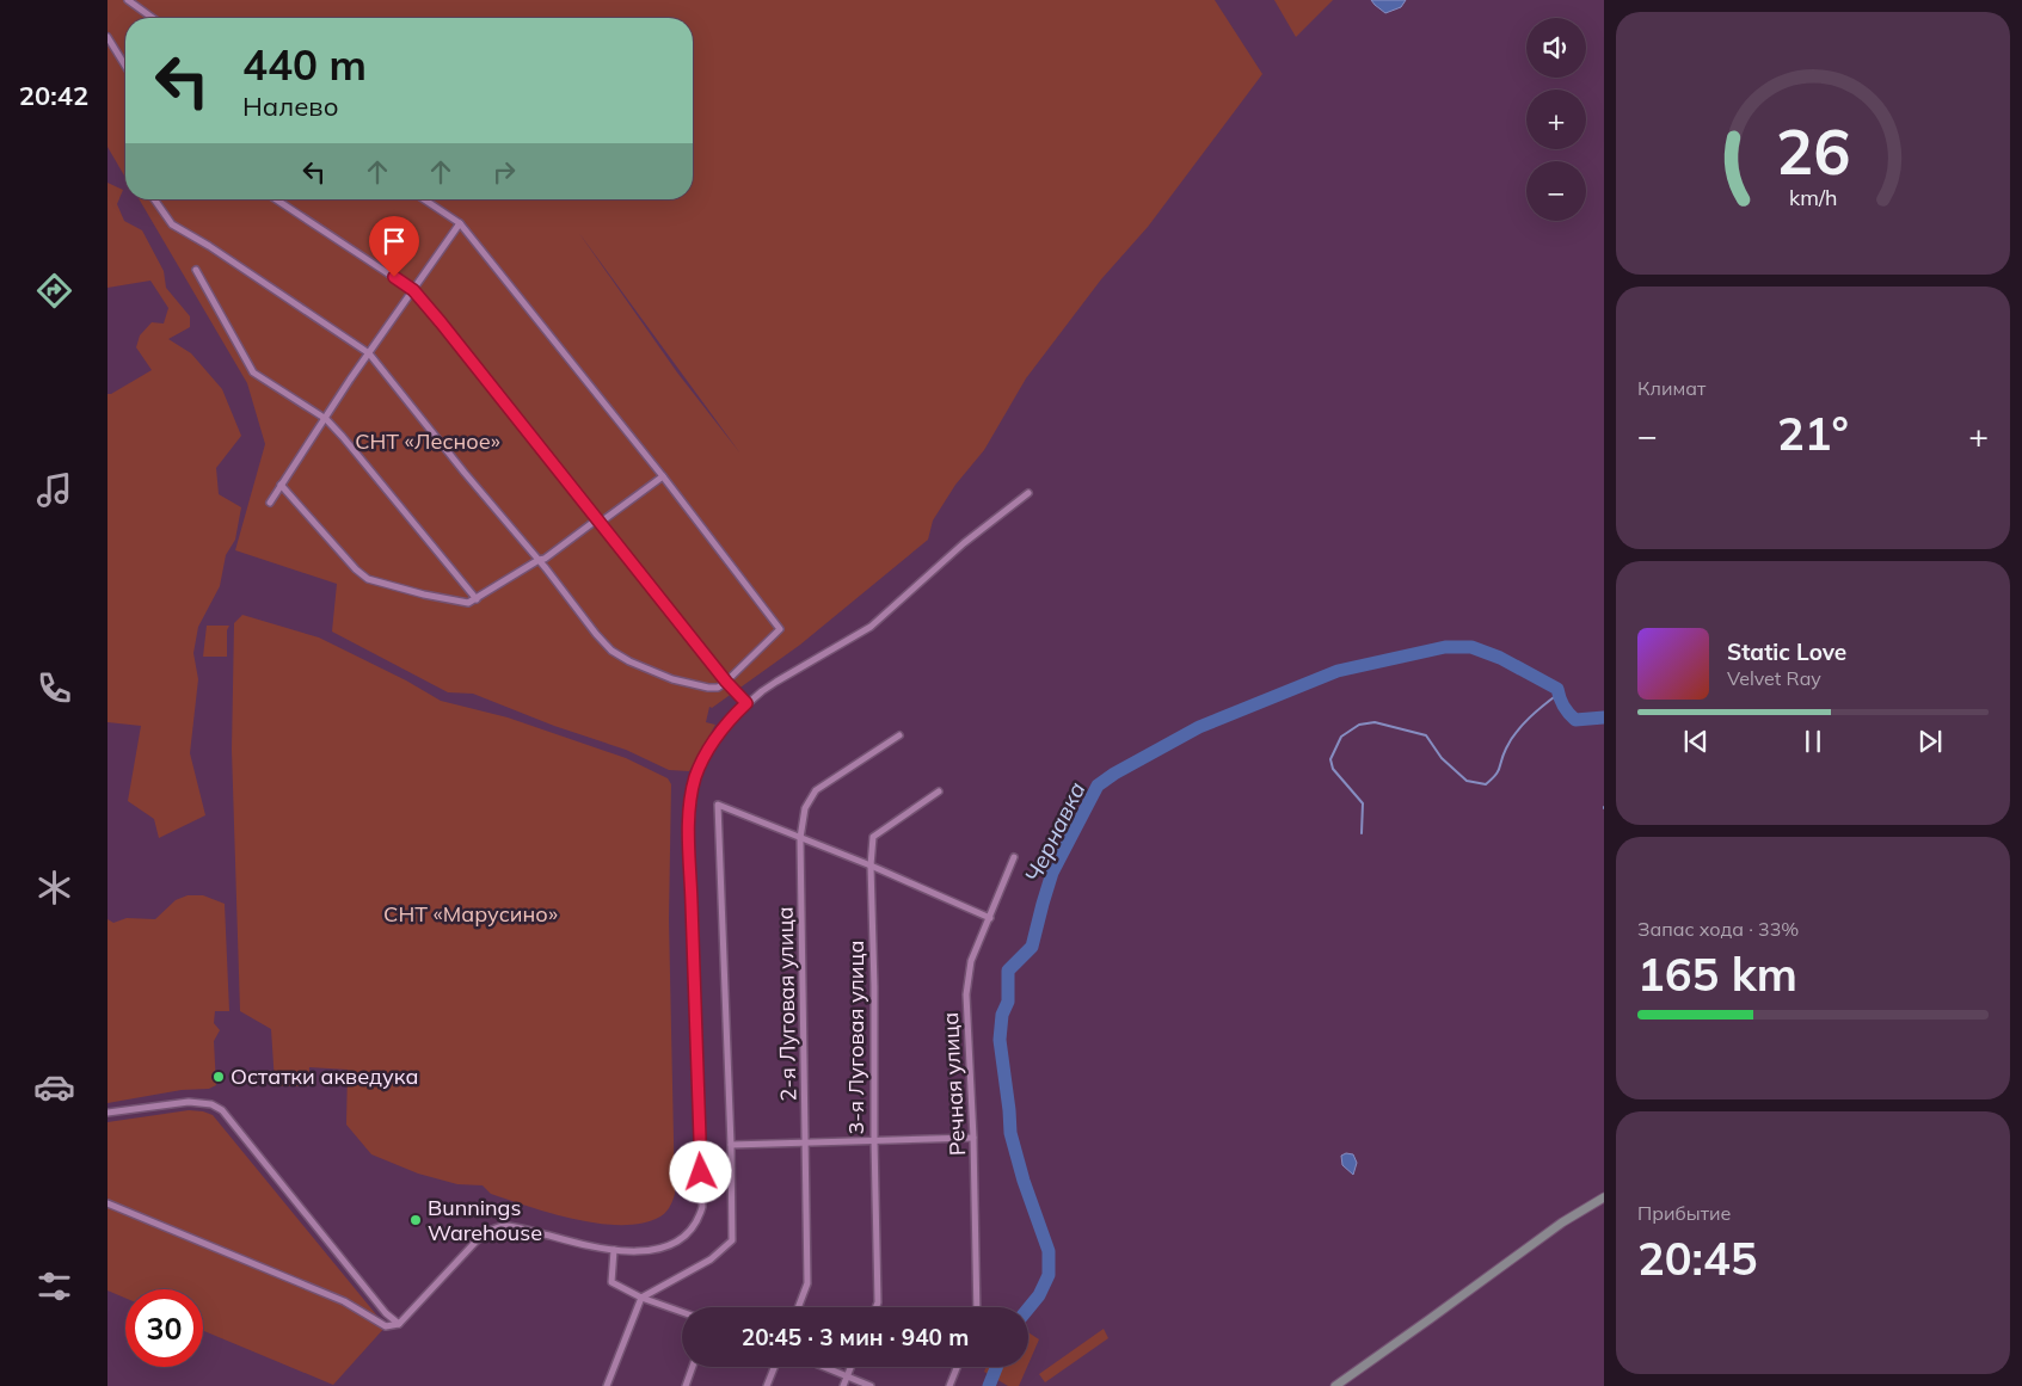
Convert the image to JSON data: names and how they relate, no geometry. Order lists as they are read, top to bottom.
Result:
{
  "streets": {
    "street": ["2-я Луговая улица", "3-я Луговая улица", "Речная улица"]
  },
  "water": ["Чернавка"],
  "parks": ["СНТ «Лесное»", "СНТ «Марусино»"],
  "places": ["Остатки акведука", "Bunnings Warehouse"],
  "page": {
    "tabs": "20:42",
    "map_buttons": ["+", "−"],
    "turn": ["440 m", "Налево"],
    "tile": [
      "Климат",
      ["Запас хода · 33%", "165 km"],
      ["Прибытие", "20:45"]
    ],
    "heat": ["−", "21°", "+"],
    "song": ["Static Love", "Velvet Ray"],
    "limit": "30",
    "trip": "20:45 · 3 мин · 940 m",
    "gauge": ["26", "km/h"]
  }
}
